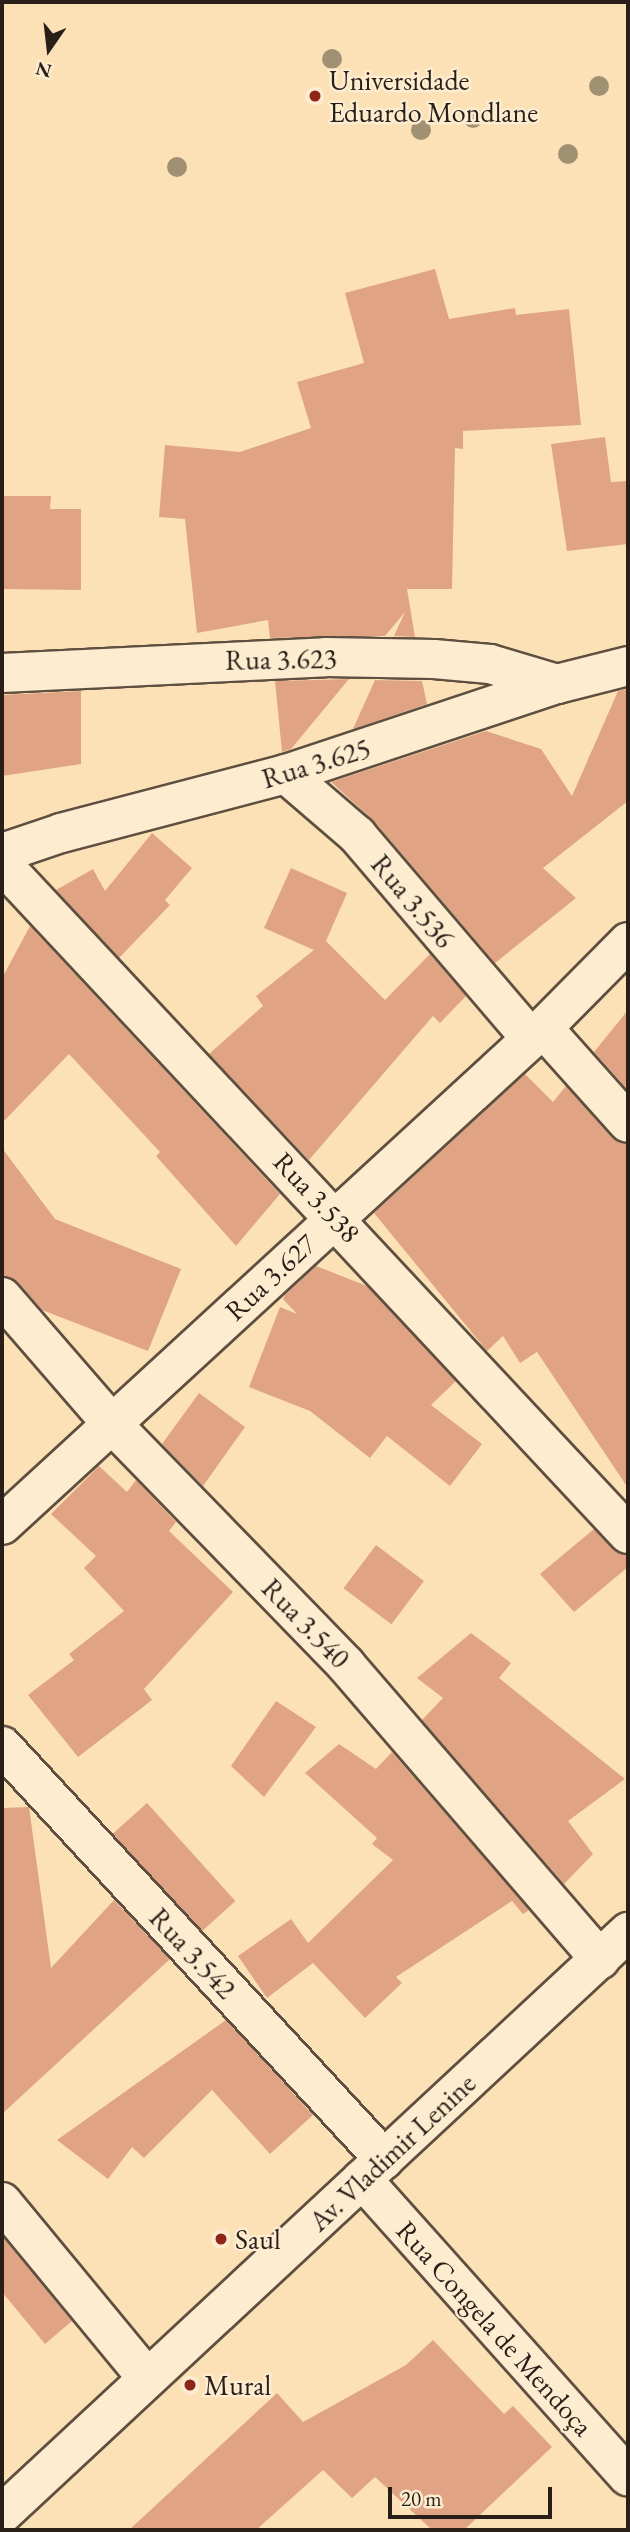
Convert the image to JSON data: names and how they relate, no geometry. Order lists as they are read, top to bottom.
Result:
{
  "streets": {
    "street": [
      "Rua 3.623",
      "Rua 3.625",
      "Rua 3.536",
      "Rua 3.538",
      "Rua 3.627",
      "Rua 3.540",
      "Rua 3.542",
      "Av. Vladimir Lenine",
      "Rua Congela de Mendoça"
    ]
  },
  "crossings": [
    ["Rua 3.623", "Rua 3.625"],
    ["Rua 3.625", "Rua 3.536"],
    ["Rua 3.536", "Rua 3.627"],
    ["Rua 3.538", "Rua 3.627"],
    ["Rua 3.627", "Rua 3.540"],
    ["Rua 3.540", "Av. Vladimir Lenine"],
    ["Rua 3.542", "Av. Vladimir Lenine"],
    ["Rua 3.542", "Rua Congela de Mendoça"],
    ["Av. Vladimir Lenine", "Rua Congela de Mendoça"]
  ],
  "places": ["Universidade Eduardo Mondlane", "Saul", "Mural"],
  "scale_bar": "20 m",
  "north": "bottom"
}
